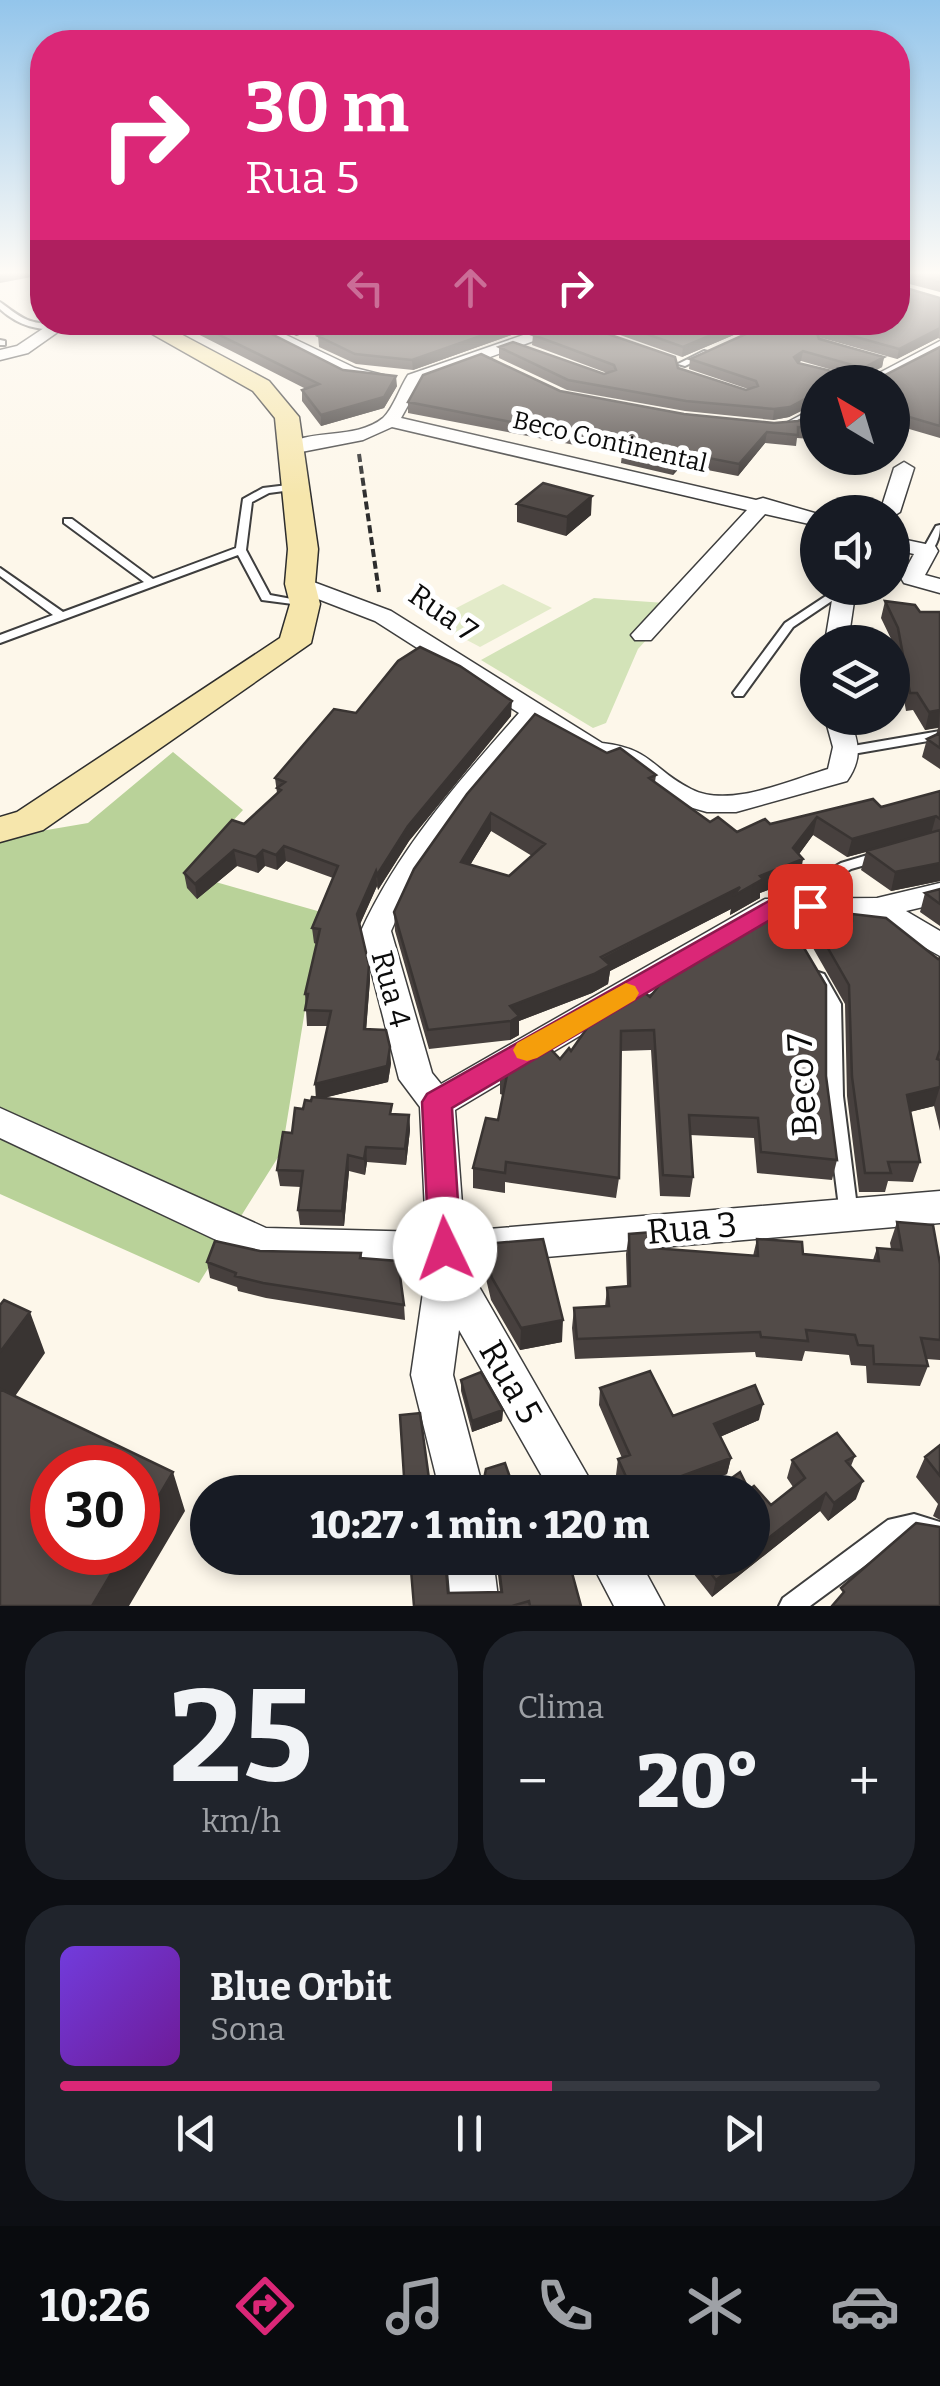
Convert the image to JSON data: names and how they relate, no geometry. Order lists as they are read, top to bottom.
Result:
{
  "streets": {
    "street": [
      "Beco Continental",
      "Rua 7",
      "Rua 4",
      "Rua 3",
      "Rua 5"
    ],
    "lane": ["Beco 7"]
  },
  "crossings": [
    ["Rua 7", "Rua 4"],
    ["Rua 4", "Rua 3"],
    ["Rua 4", "Rua 5"],
    ["Beco 7", "Rua 3"],
    ["Rua 3", "Rua 5"]
  ],
  "north": "top left",
  "page": {
    "turn": ["30 m", "Rua 5"],
    "limit": "30",
    "trip": "10:27 · 1 min · 120 m",
    "tile": [
      ["25", "km/h"],
      "Clima"
    ],
    "heat": ["−", "20°", "+"],
    "song": ["Blue Orbit", "Sona"],
    "tabs": "10:26"
  }
}
